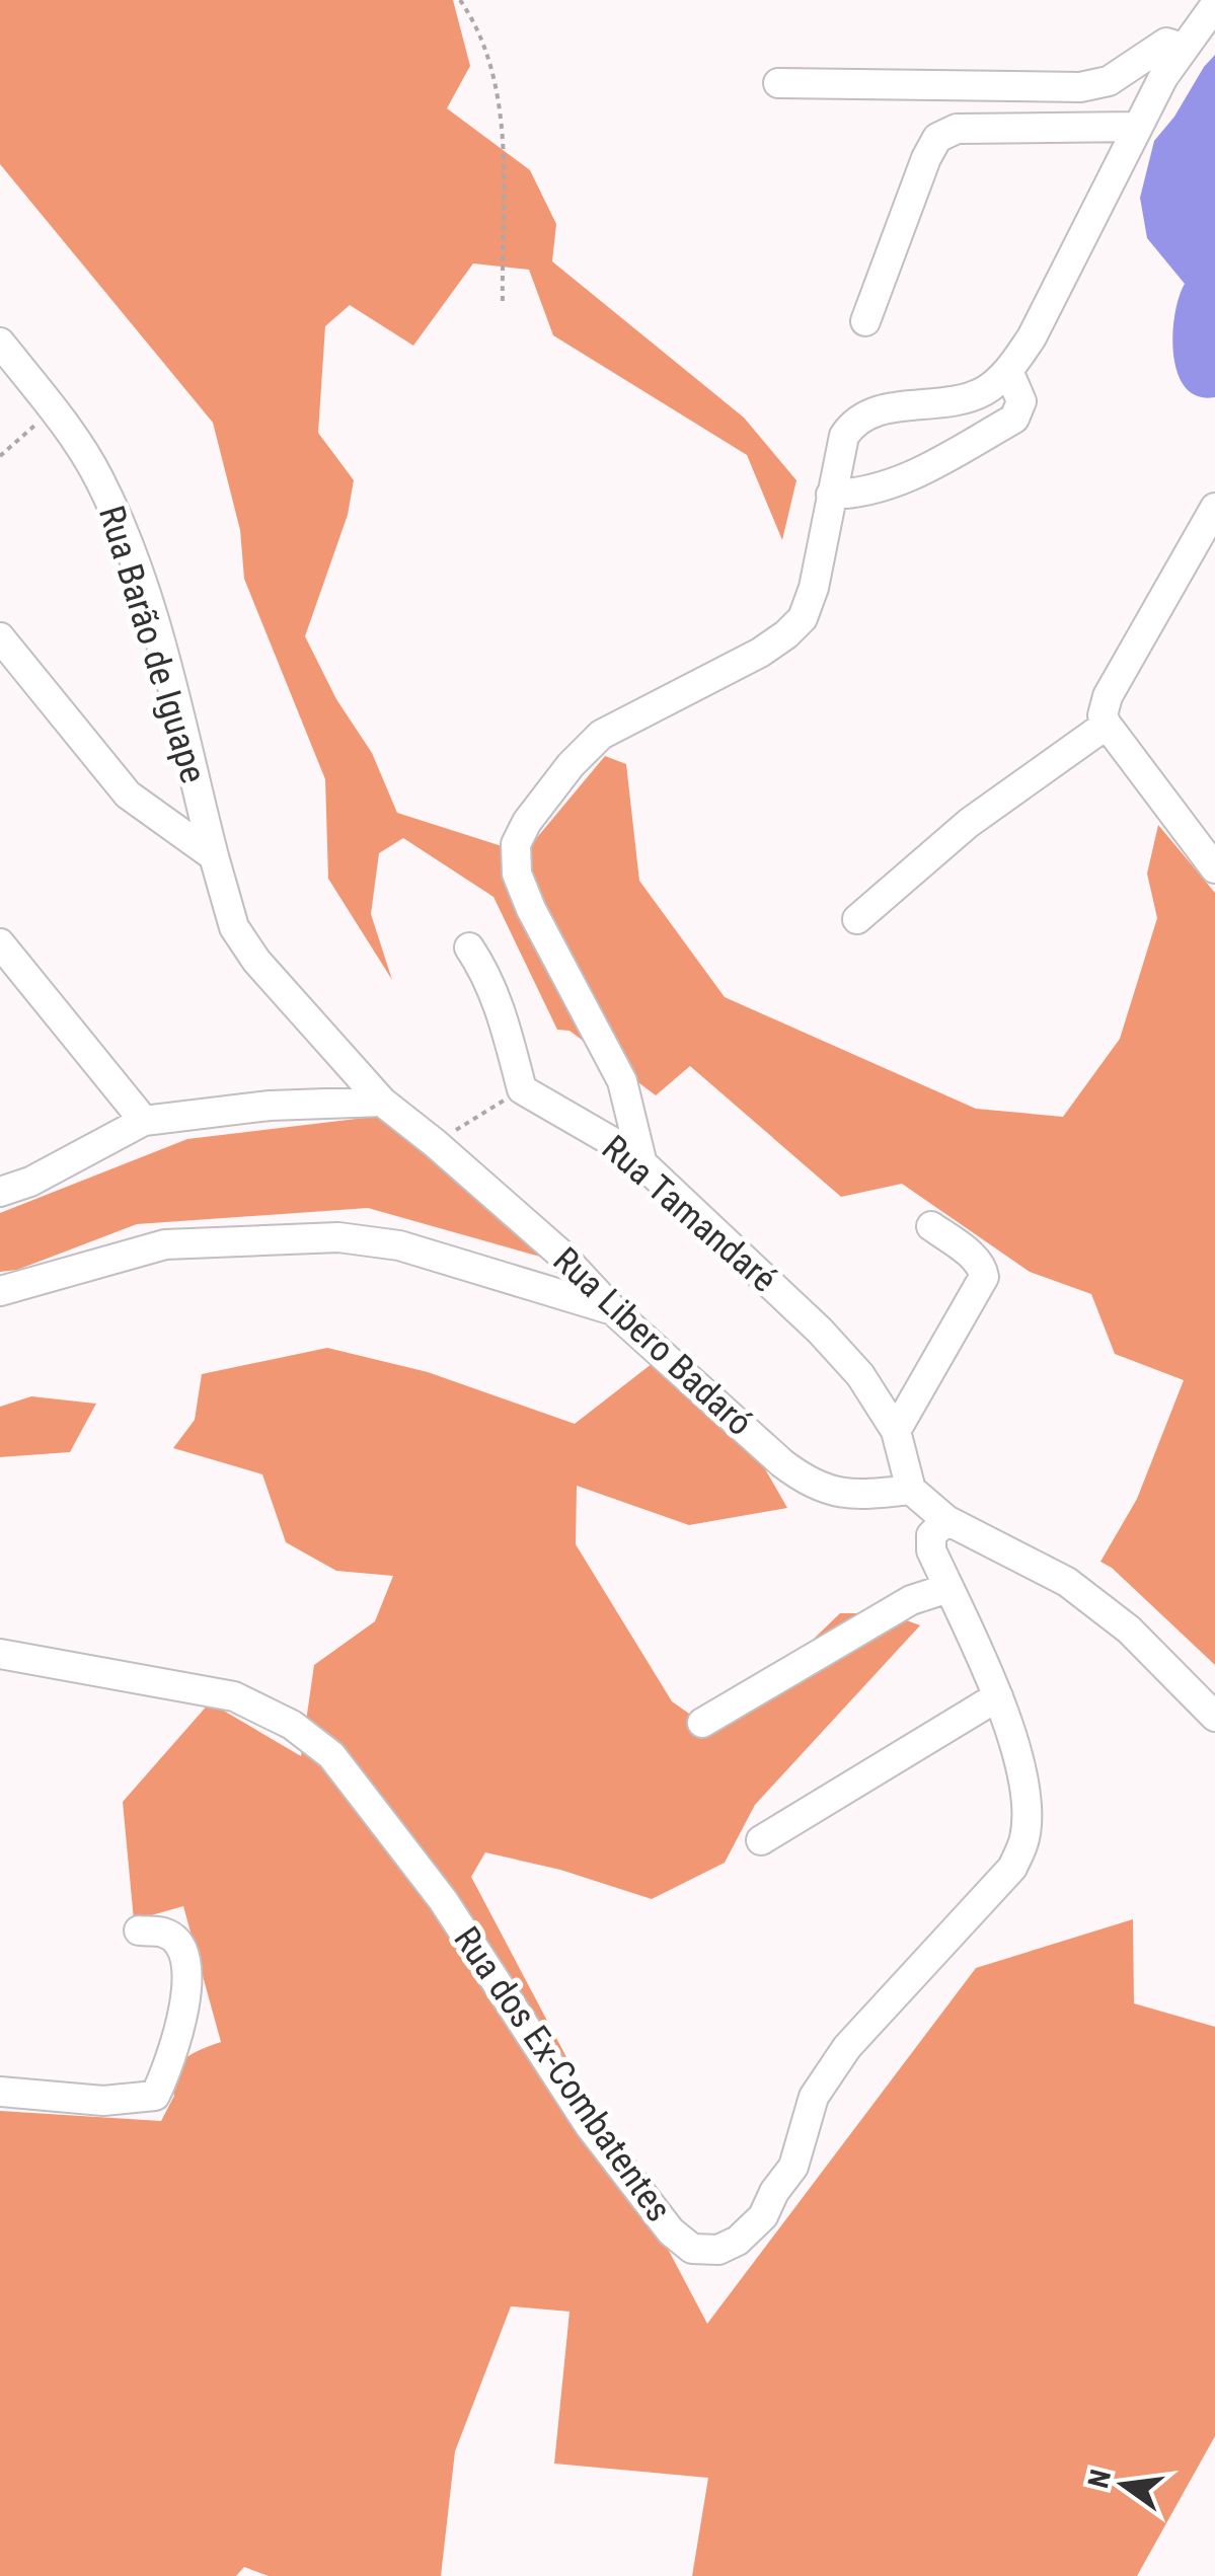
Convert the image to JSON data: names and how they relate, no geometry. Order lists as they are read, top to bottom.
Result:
{
  "streets": {
    "street": [
      "Rua Barão de Iguape",
      "Rua Tamandaré",
      "Rua Libero Badaró",
      "Rua dos Ex-Combatentes"
    ]
  },
  "crossings": [
    ["Rua Barão de Iguape", "Rua Libero Badaró"],
    ["Rua Tamandaré", "Rua Libero Badaró"]
  ],
  "north": "left"
}
